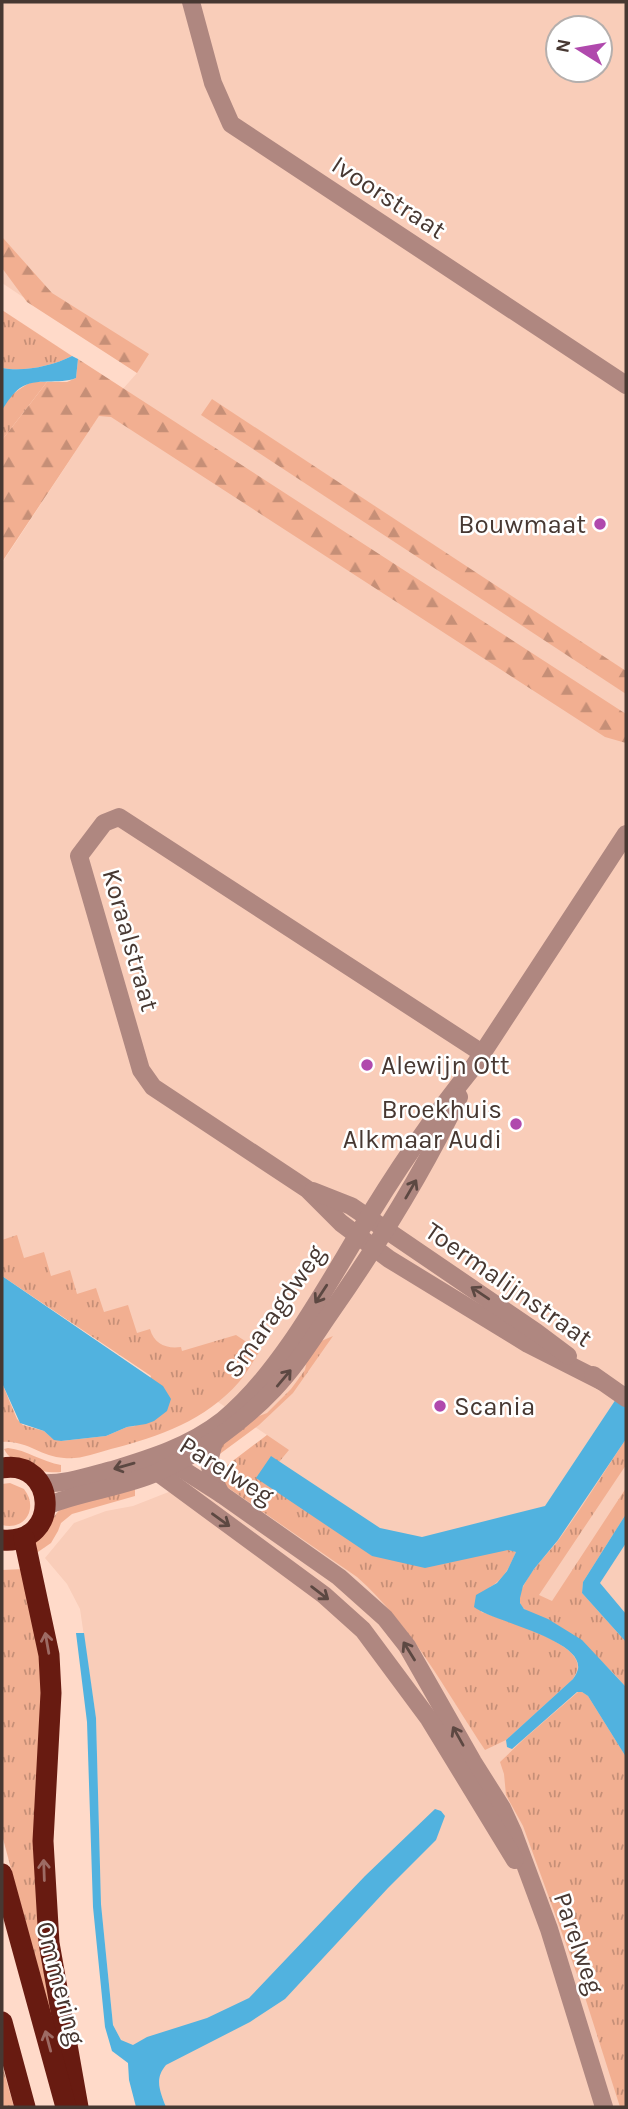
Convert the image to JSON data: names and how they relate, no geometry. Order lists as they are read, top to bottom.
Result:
{
  "streets": {
    "highway": ["Ommering"],
    "street": [
      "Ivoorstraat",
      "Koraalstraat",
      "Toermalijnstraat",
      "Smaragdweg",
      "Parelweg"
    ]
  },
  "crossings": [
    ["Koraalstraat", "Toermalijnstraat"],
    ["Koraalstraat", "Smaragdweg"],
    ["Toermalijnstraat", "Smaragdweg"],
    ["Smaragdweg", "Parelweg"]
  ],
  "places": [
    "Bouwmaat",
    "Alewijn Ott",
    "Broekhuis Alkmaar Audi",
    "Scania"
  ],
  "north": "left"
}
